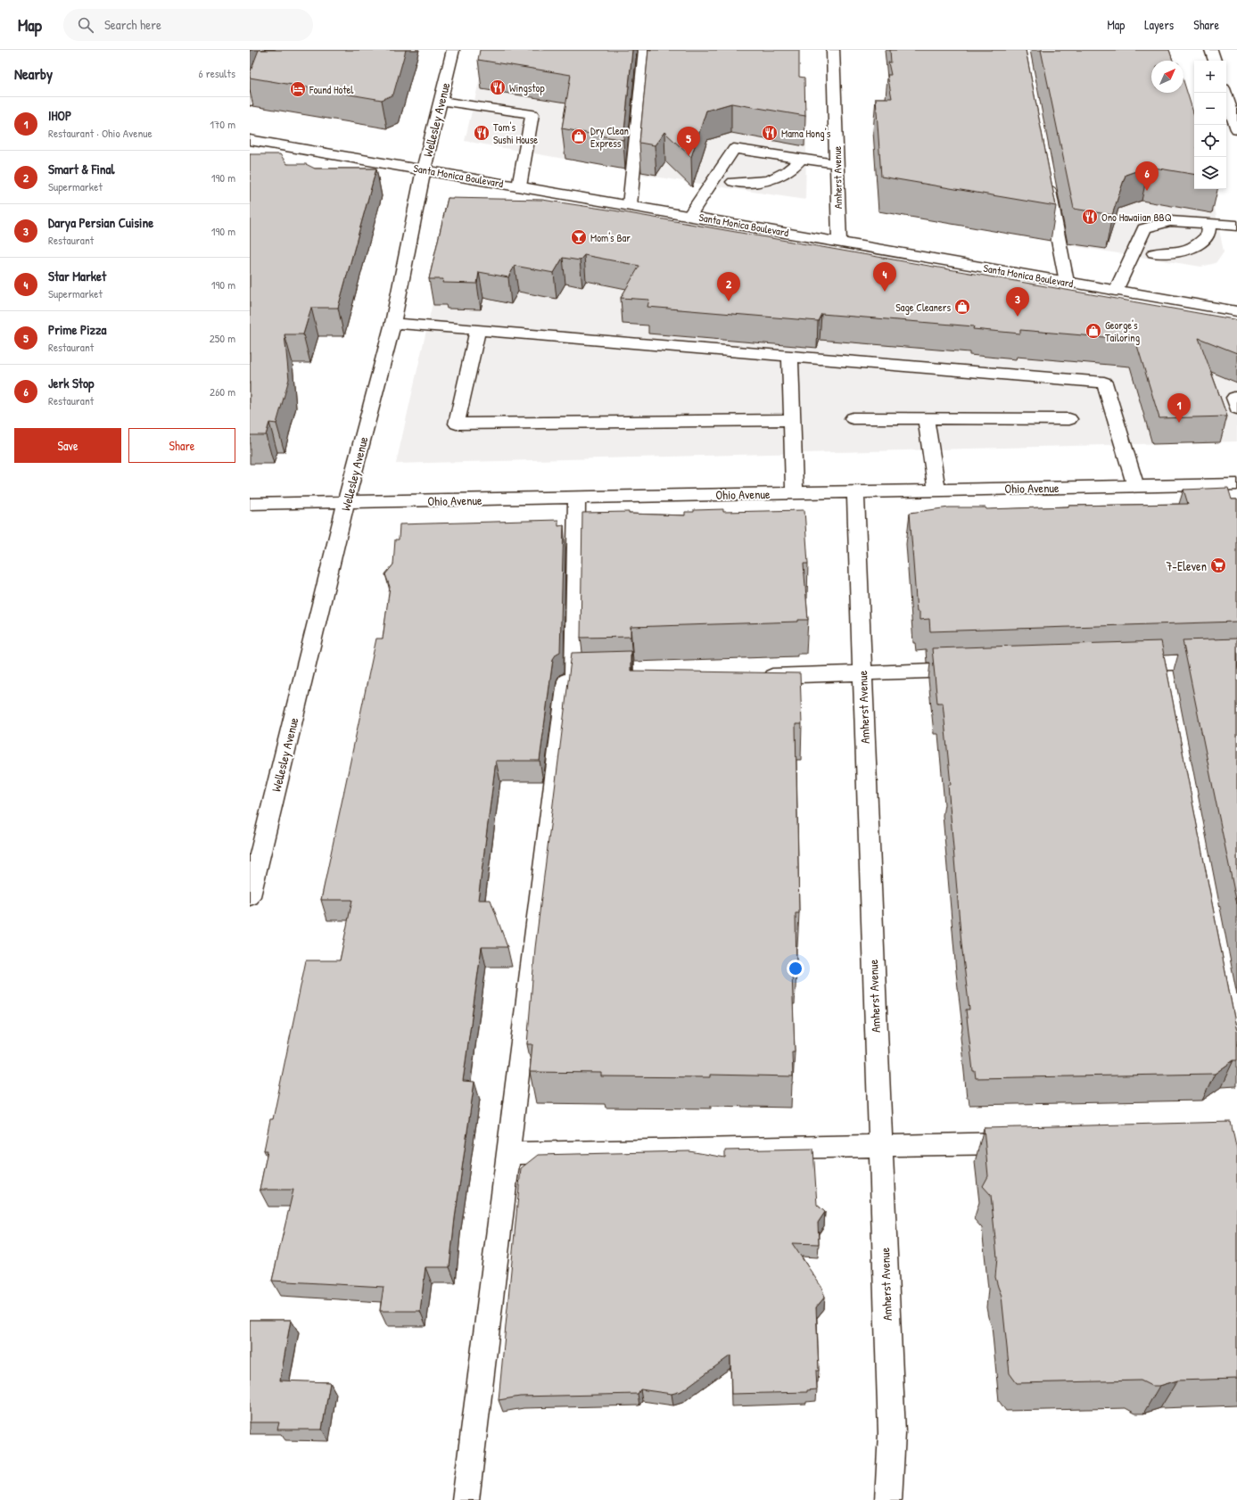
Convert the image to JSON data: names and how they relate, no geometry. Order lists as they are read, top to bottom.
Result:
{
  "streets": {
    "street": [
      "Wellesley Avenue",
      "Santa Monica Boulevard",
      "Amherst Avenue",
      "Ohio Avenue"
    ]
  },
  "crossings": [
    ["Wellesley Avenue", "Santa Monica Boulevard"],
    ["Wellesley Avenue", "Ohio Avenue"],
    ["Santa Monica Boulevard", "Amherst Avenue"],
    ["Amherst Avenue", "Ohio Avenue"]
  ],
  "places": {
    "restaurant": [
      "Wingstop",
      "Tom's Sushi House",
      "Mama Hong's",
      "Ono Hawaiian BBQ"
    ],
    "hotel": ["Found Hotel"],
    "shop": ["Dry Clean Express", "Sage Cleaners", "George's Tailoring"],
    "bar": ["Mom's Bar"],
    "supermarket": ["7-Eleven"]
  },
  "north": "top right",
  "page": {
    "header": "Map",
    "search": "Search here",
    "nav": ["Map", "Layers", "Share"],
    "heading": ["Nearby", "6 results"],
    "map_buttons": ["+", "−"],
    "list": [
      {
        "mark": "1",
        "name": "IHOP",
        "note": "Restaurant · Ohio Avenue",
        "value": "170 m"
      },
      {
        "mark": "2",
        "name": "Smart & Final",
        "note": "Supermarket",
        "value": "190 m"
      },
      {
        "mark": "3",
        "name": "Darya Persian Cuisine",
        "note": "Restaurant",
        "value": "190 m"
      },
      {
        "mark": "4",
        "name": "Star Market",
        "note": "Supermarket",
        "value": "190 m"
      },
      {
        "mark": "5",
        "name": "Prime Pizza",
        "note": "Restaurant",
        "value": "250 m"
      },
      {
        "mark": "6",
        "name": "Jerk Stop",
        "note": "Restaurant",
        "value": "260 m"
      }
    ],
    "pins": [
      "5",
      "6",
      "4",
      "2",
      "3",
      "1"
    ],
    "buttons": ["Save", "Share"]
  }
}
